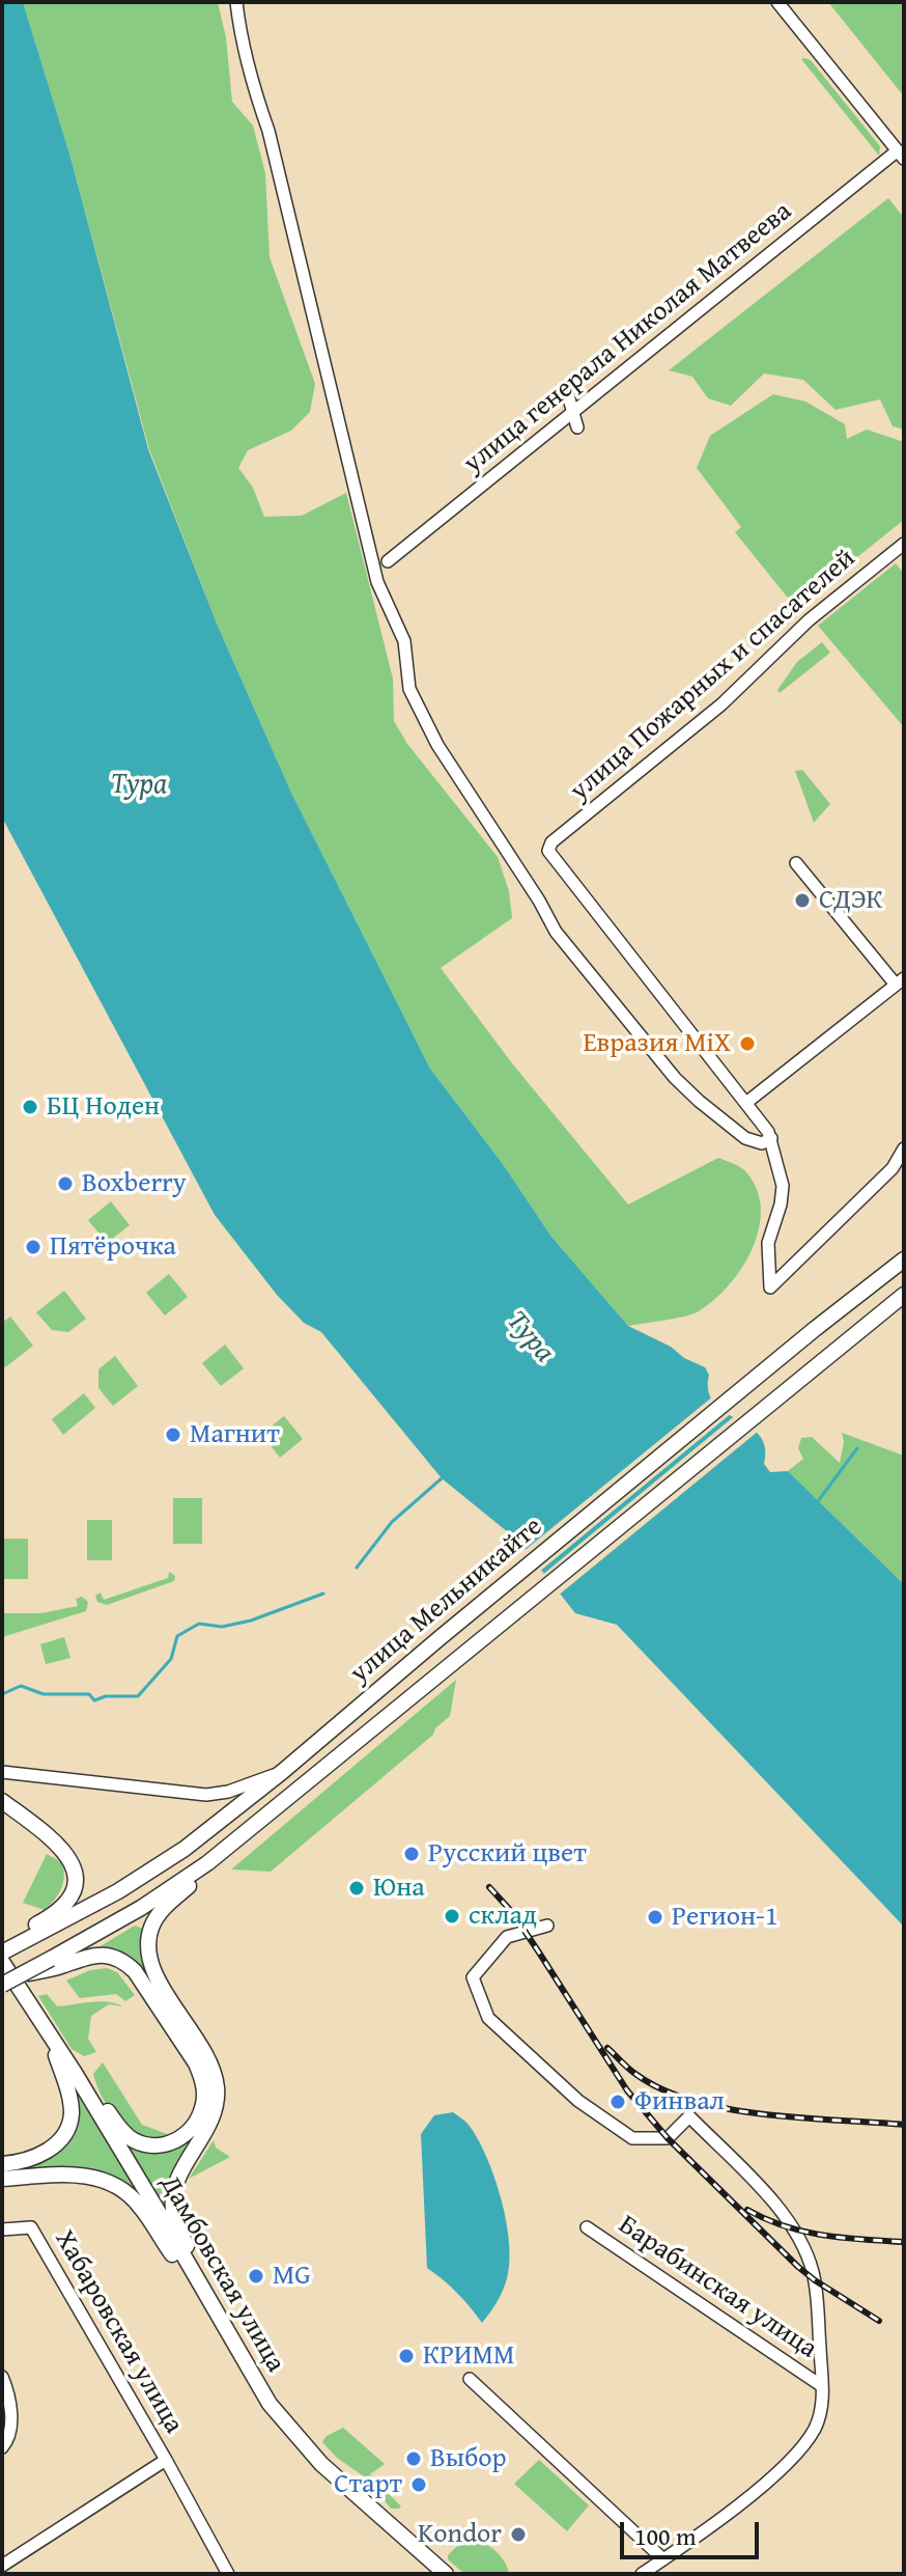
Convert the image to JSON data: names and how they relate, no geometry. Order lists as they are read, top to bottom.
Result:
{
  "streets": {
    "main road": ["улица Мельникайте", "Дамбовская улица"],
    "street": [
      "улица генерала Николая Матвеева",
      "улица Пожарных и спасателей",
      "Барабинская улица",
      "Хабаровская улица"
    ]
  },
  "crossings": [
    ["улица Мельникайте", "Дамбовская улица"]
  ],
  "water": ["Тура"],
  "places": [
    "СДЭК",
    "Евразия MiX",
    "БЦ Ноден",
    "Boxberry",
    "Пятёрочка",
    "Магнит",
    "Русский цвет",
    "Юна",
    "склад",
    "Регион-1",
    "Финвал",
    "MG",
    "КРИММ",
    "Выбор",
    "Старт",
    "Kondor"
  ],
  "scale_bar": "100 m"
}
